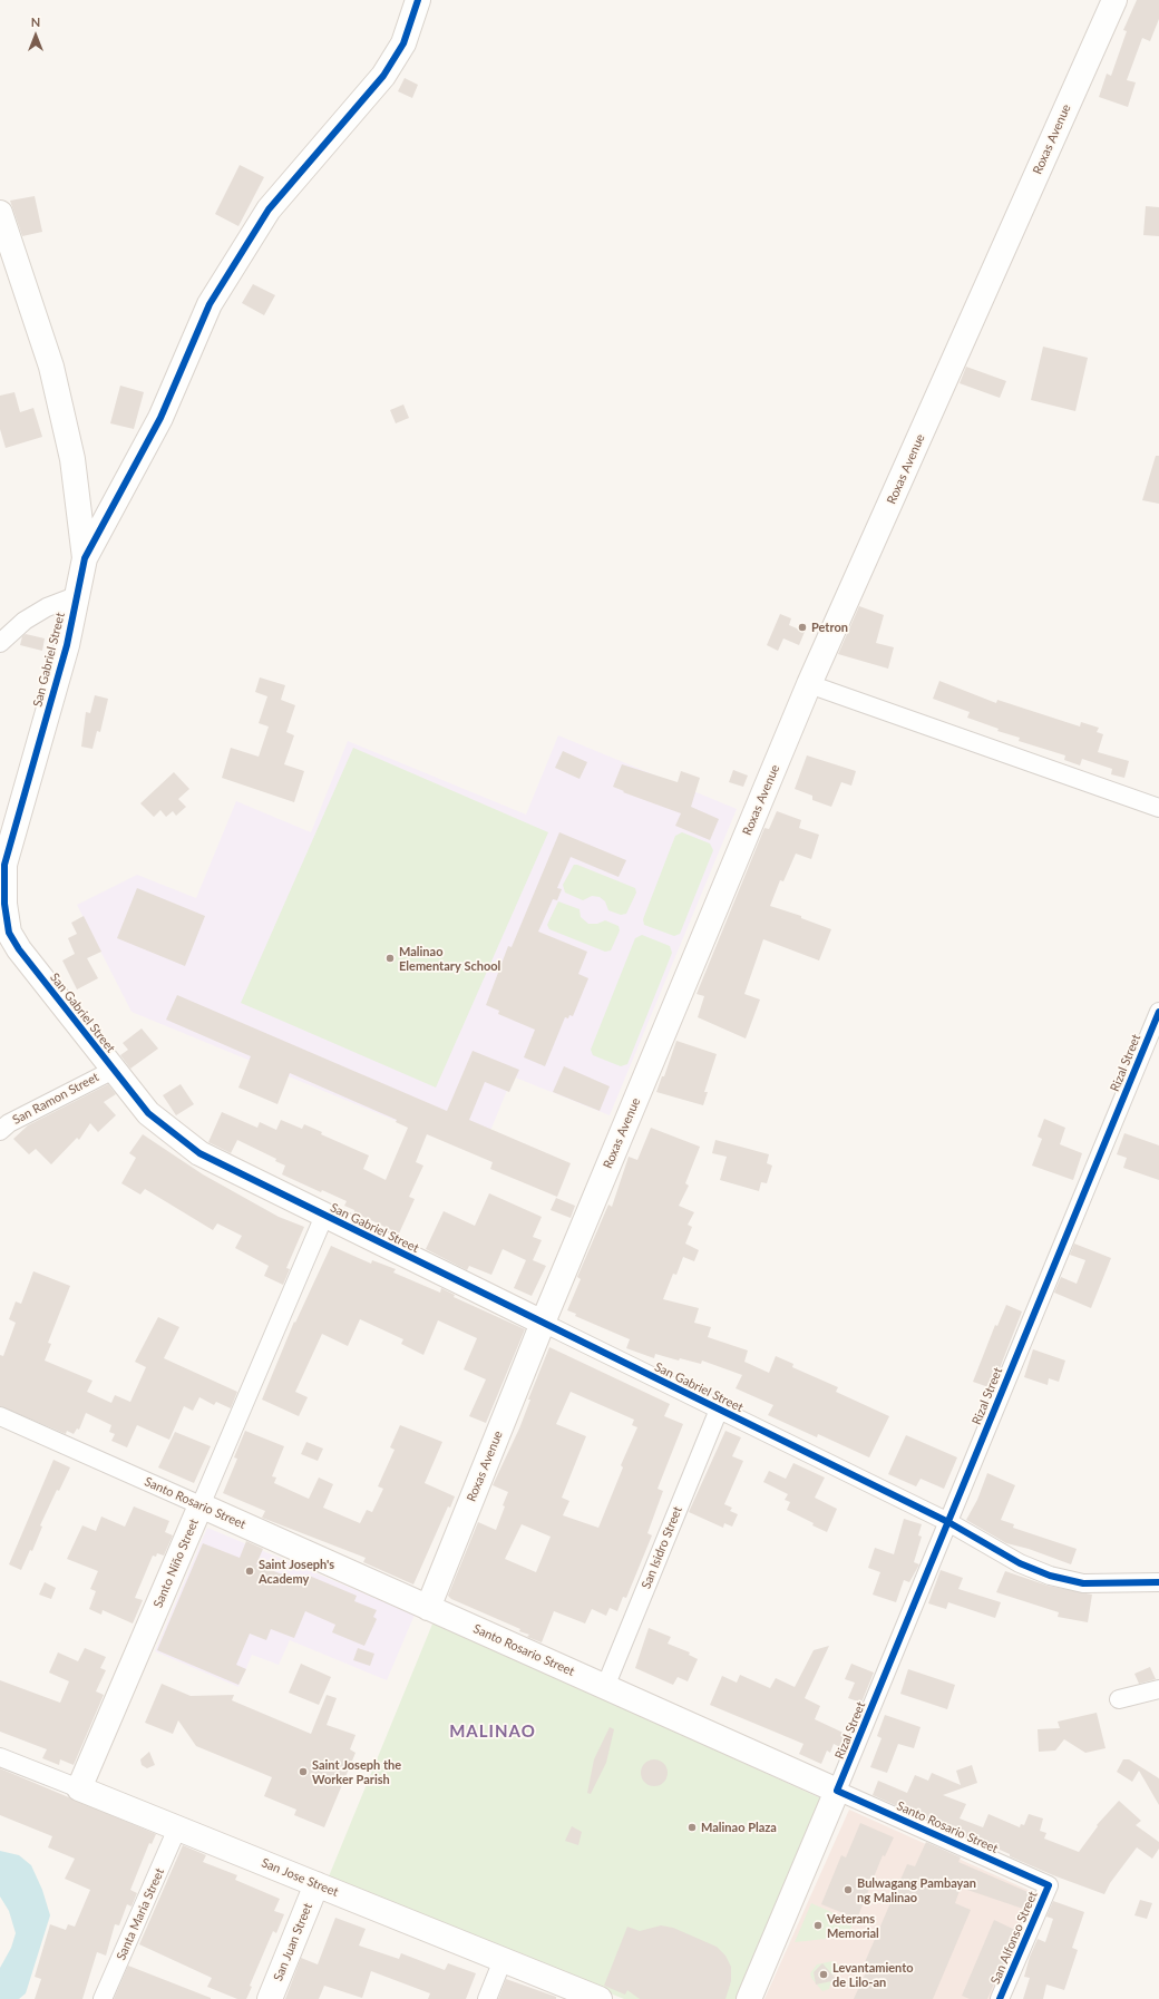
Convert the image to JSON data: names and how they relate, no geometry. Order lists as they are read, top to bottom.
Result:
{
  "streets": {
    "main road": [
      "Roxas Avenue",
      "San Gabriel Street",
      "Rizal Street",
      "Santo Rosario Street",
      "Santo Niño Street",
      "San Jose Street",
      "San Juan Street"
    ],
    "street": [
      "San Ramon Street",
      "San Isidro Street",
      "Santa Maria Street",
      "San Alfonso Street"
    ]
  },
  "crossings": [
    ["Roxas Avenue", "San Gabriel Street"],
    ["Roxas Avenue", "Santo Rosario Street"],
    ["San Gabriel Street", "Rizal Street"],
    ["San Gabriel Street", "San Ramon Street"],
    ["San Gabriel Street", "San Isidro Street"],
    ["San Gabriel Street", "Santo Niño Street"],
    ["Rizal Street", "Santo Rosario Street"],
    ["Santo Rosario Street", "San Isidro Street"],
    ["Santo Rosario Street", "Santo Niño Street"],
    ["Santo Rosario Street", "San Alfonso Street"],
    ["Santo Niño Street", "San Jose Street"],
    ["San Jose Street", "Santa Maria Street"],
    ["San Jose Street", "San Juan Street"]
  ],
  "districts": ["MALINAO"],
  "places": [
    "Petron",
    "Malinao Elementary School",
    "Saint Joseph's Academy",
    "Saint Joseph the Worker Parish",
    "Malinao Plaza",
    "Bulwagang Pambayan ng Malinao",
    "Veterans Memorial",
    "Levantamiento de Lilo-an"
  ],
  "north": "top"
}
